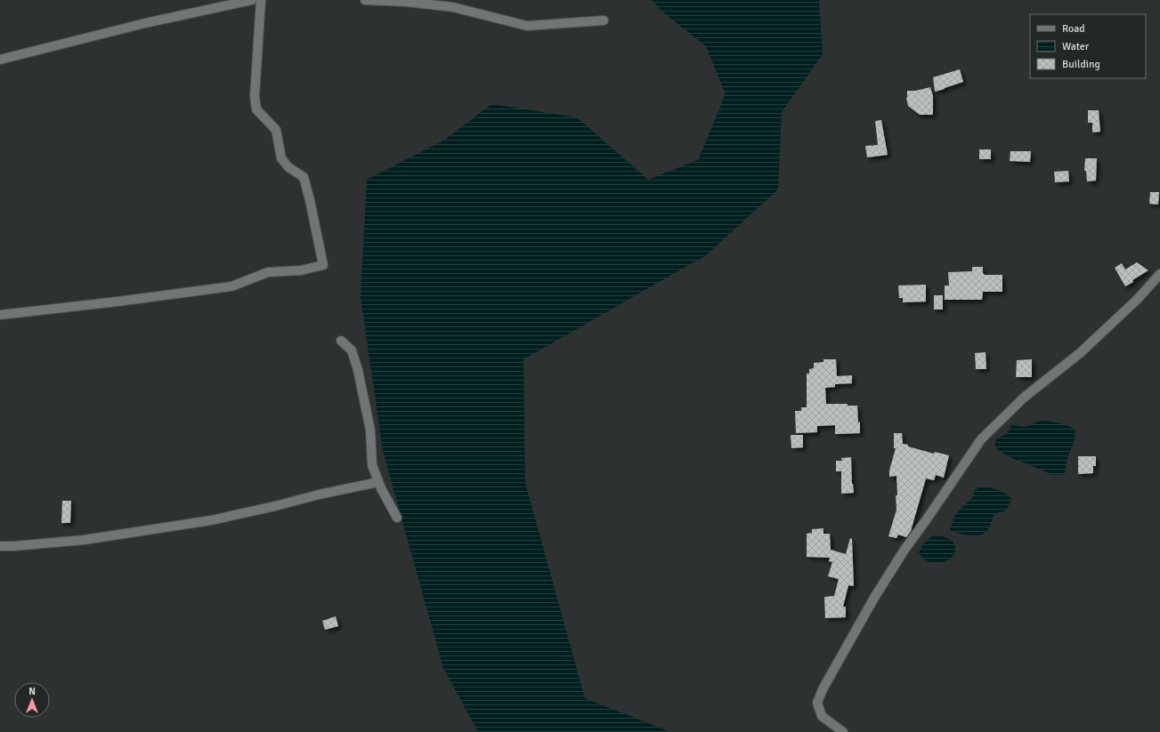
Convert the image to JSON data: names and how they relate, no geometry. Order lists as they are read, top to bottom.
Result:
{
  "legend": ["Road", "Water", "Building"],
  "north": "top"
}
